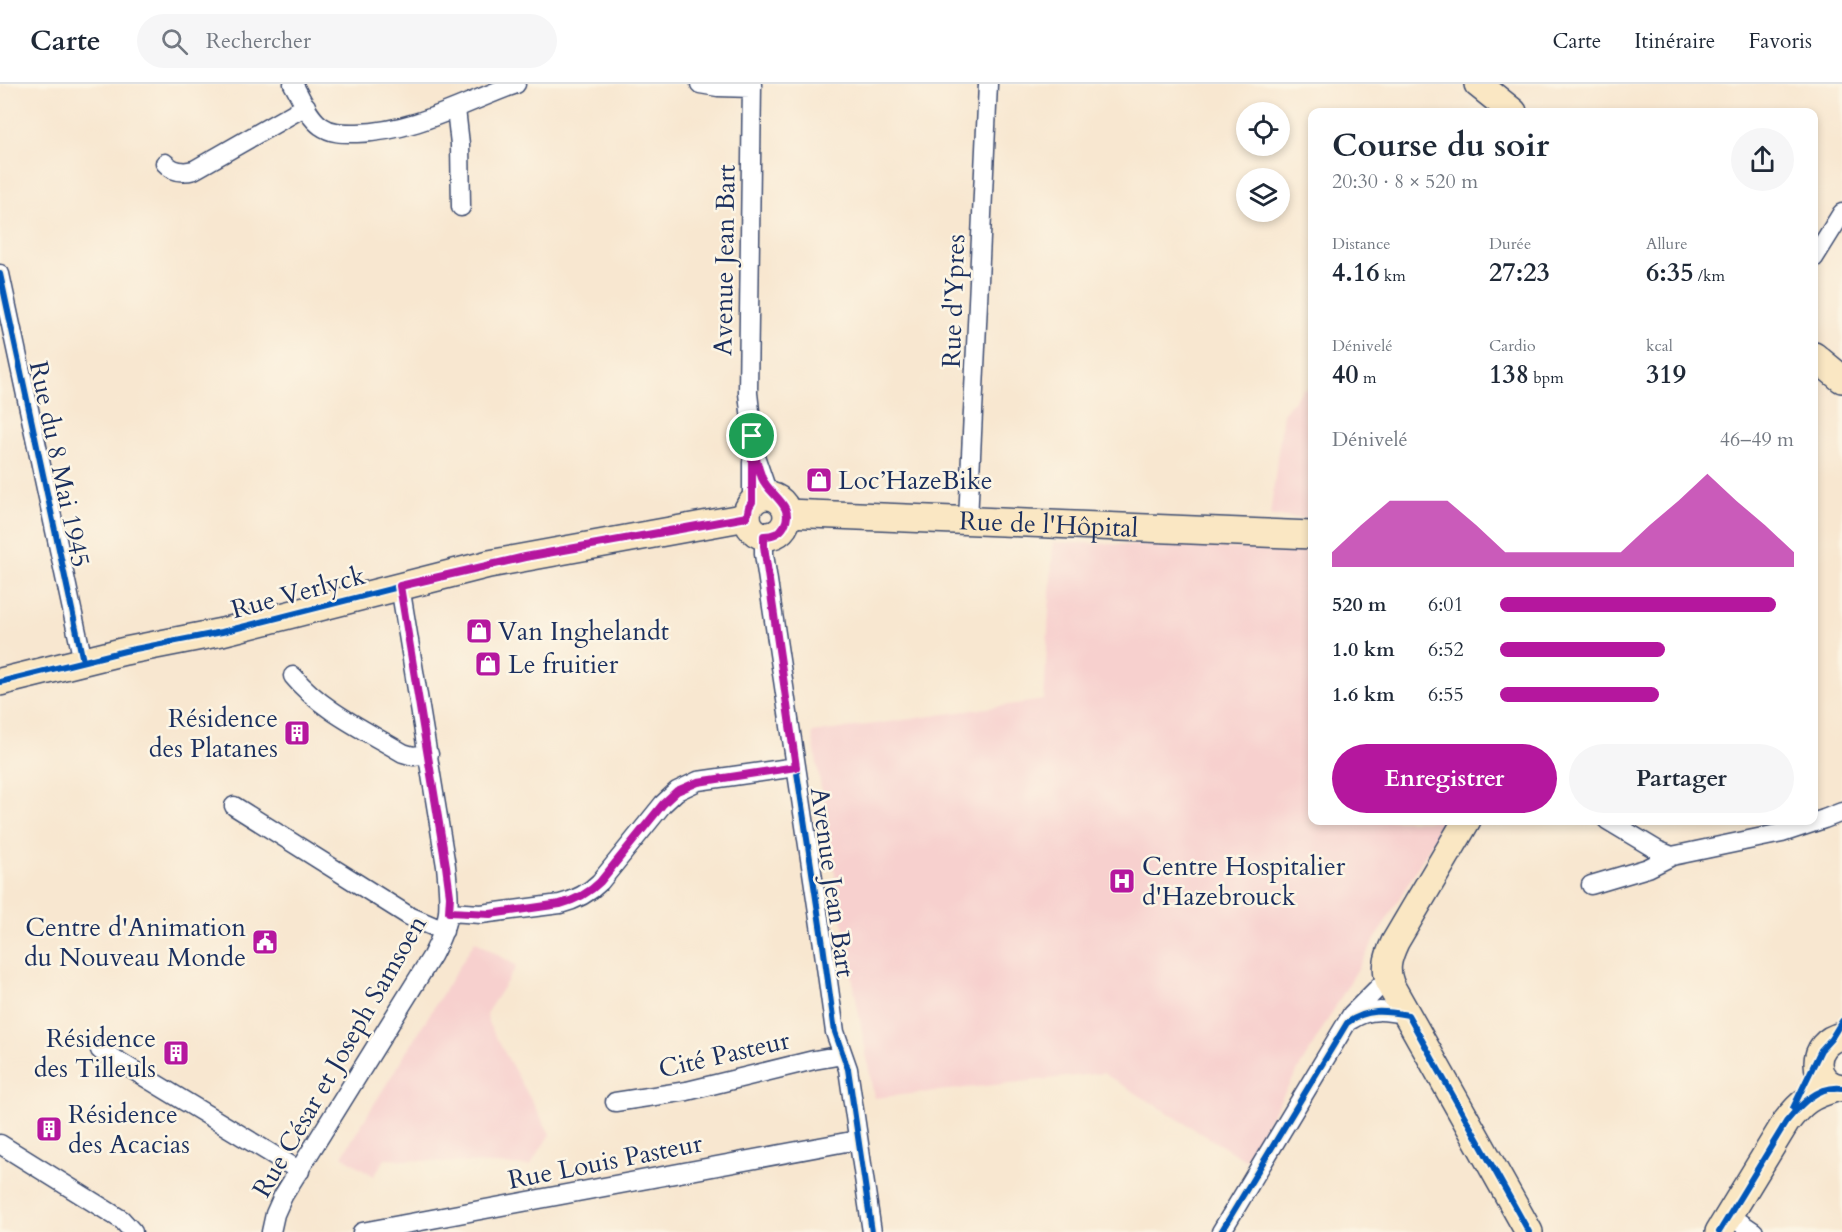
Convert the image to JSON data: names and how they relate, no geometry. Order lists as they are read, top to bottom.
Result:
{
  "streets": {
    "street": [
      "Avenue Jean Bart",
      "Rue d'Ypres",
      "Rue du 8 Mai 1945",
      "Rue de l'Hôpital",
      "Rue Verlyck",
      "Cité Pasteur",
      "Rue César et Joseph Samsoen",
      "Rue Louis Pasteur"
    ]
  },
  "crossings": [
    ["Avenue Jean Bart", "Rue de l'Hôpital"],
    ["Avenue Jean Bart", "Rue Verlyck"],
    ["Avenue Jean Bart", "Cité Pasteur"],
    ["Avenue Jean Bart", "Rue Louis Pasteur"],
    ["Rue d'Ypres", "Rue de l'Hôpital"],
    ["Rue du 8 Mai 1945", "Rue Verlyck"],
    ["Rue de l'Hôpital", "Rue Verlyck"],
    ["Rue Verlyck", "Rue César et Joseph Samsoen"]
  ],
  "places": {
    "shop": ["Loc’HazeBike", "Van Inghelandt", "Le fruitier"],
    "building": ["Résidence des Platanes", "Résidence des Tilleuls", "Résidence des Acacias"],
    "hospital": ["Centre Hospitalier d'Hazebrouck"],
    "public building": ["Centre d'Animation du Nouveau Monde"]
  },
  "page": {
    "header": "Carte",
    "search": "Rechercher",
    "nav": ["Carte", "Itinéraire", "Favoris"],
    "heading": ["Course du soir", "20:30 · 8 × 520 m"],
    "stats": [
      ["Distance", "4.16 km"],
      ["Durée", "27:23"],
      ["Allure", "6:35 /km"],
      ["Dénivelé", "40 m"],
      ["Cardio", "138 bpm"],
      ["kcal", "319"]
    ],
    "chart": ["Dénivelé", "46–49 m"],
    "list": [
      {
        "name": "520 m",
        "note": "6:01"
      },
      {
        "name": "1.0 km",
        "note": "6:52"
      },
      {
        "name": "1.6 km",
        "note": "6:55"
      }
    ],
    "buttons": ["Enregistrer", "Partager"]
  }
}
